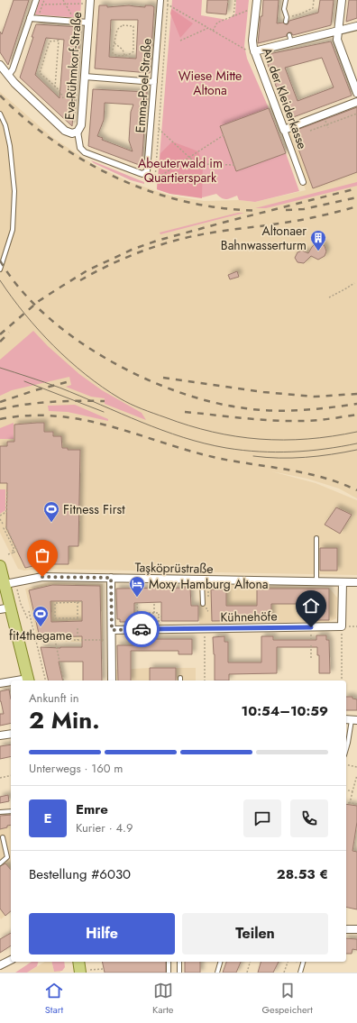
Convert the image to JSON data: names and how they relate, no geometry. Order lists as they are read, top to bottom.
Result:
{
  "streets": {
    "street": [
      "Eva-Rühmkorf-Straße",
      "Emma-Poel-Straße",
      "An der Kleiderkasse",
      "Taşköprüstraße",
      "Kühnehöfe"
    ]
  },
  "parks": ["Wiese Mitte Altona", "Abeuterwald im Quartierspark"],
  "places": {
    "building": ["Altonaer Bahnwasserturm"],
    "sports": ["Fitness First", "fit4thegame"],
    "hotel": ["Moxy Hamburg Altona"]
  },
  "page": {
    "heading": ["2 Min.", "Ankunft in", "10:54–10:59"],
    "panel": [
      "Emre",
      "Kurier · 4.9",
      "Bestellung #6030",
      "28.53 €"
    ],
    "bar": "Unterwegs · 160 m",
    "round": "E",
    "buttons": ["Hilfe", "Teilen"],
    "tabs": ["Start", "Karte", "Gespeichert"]
  }
}
